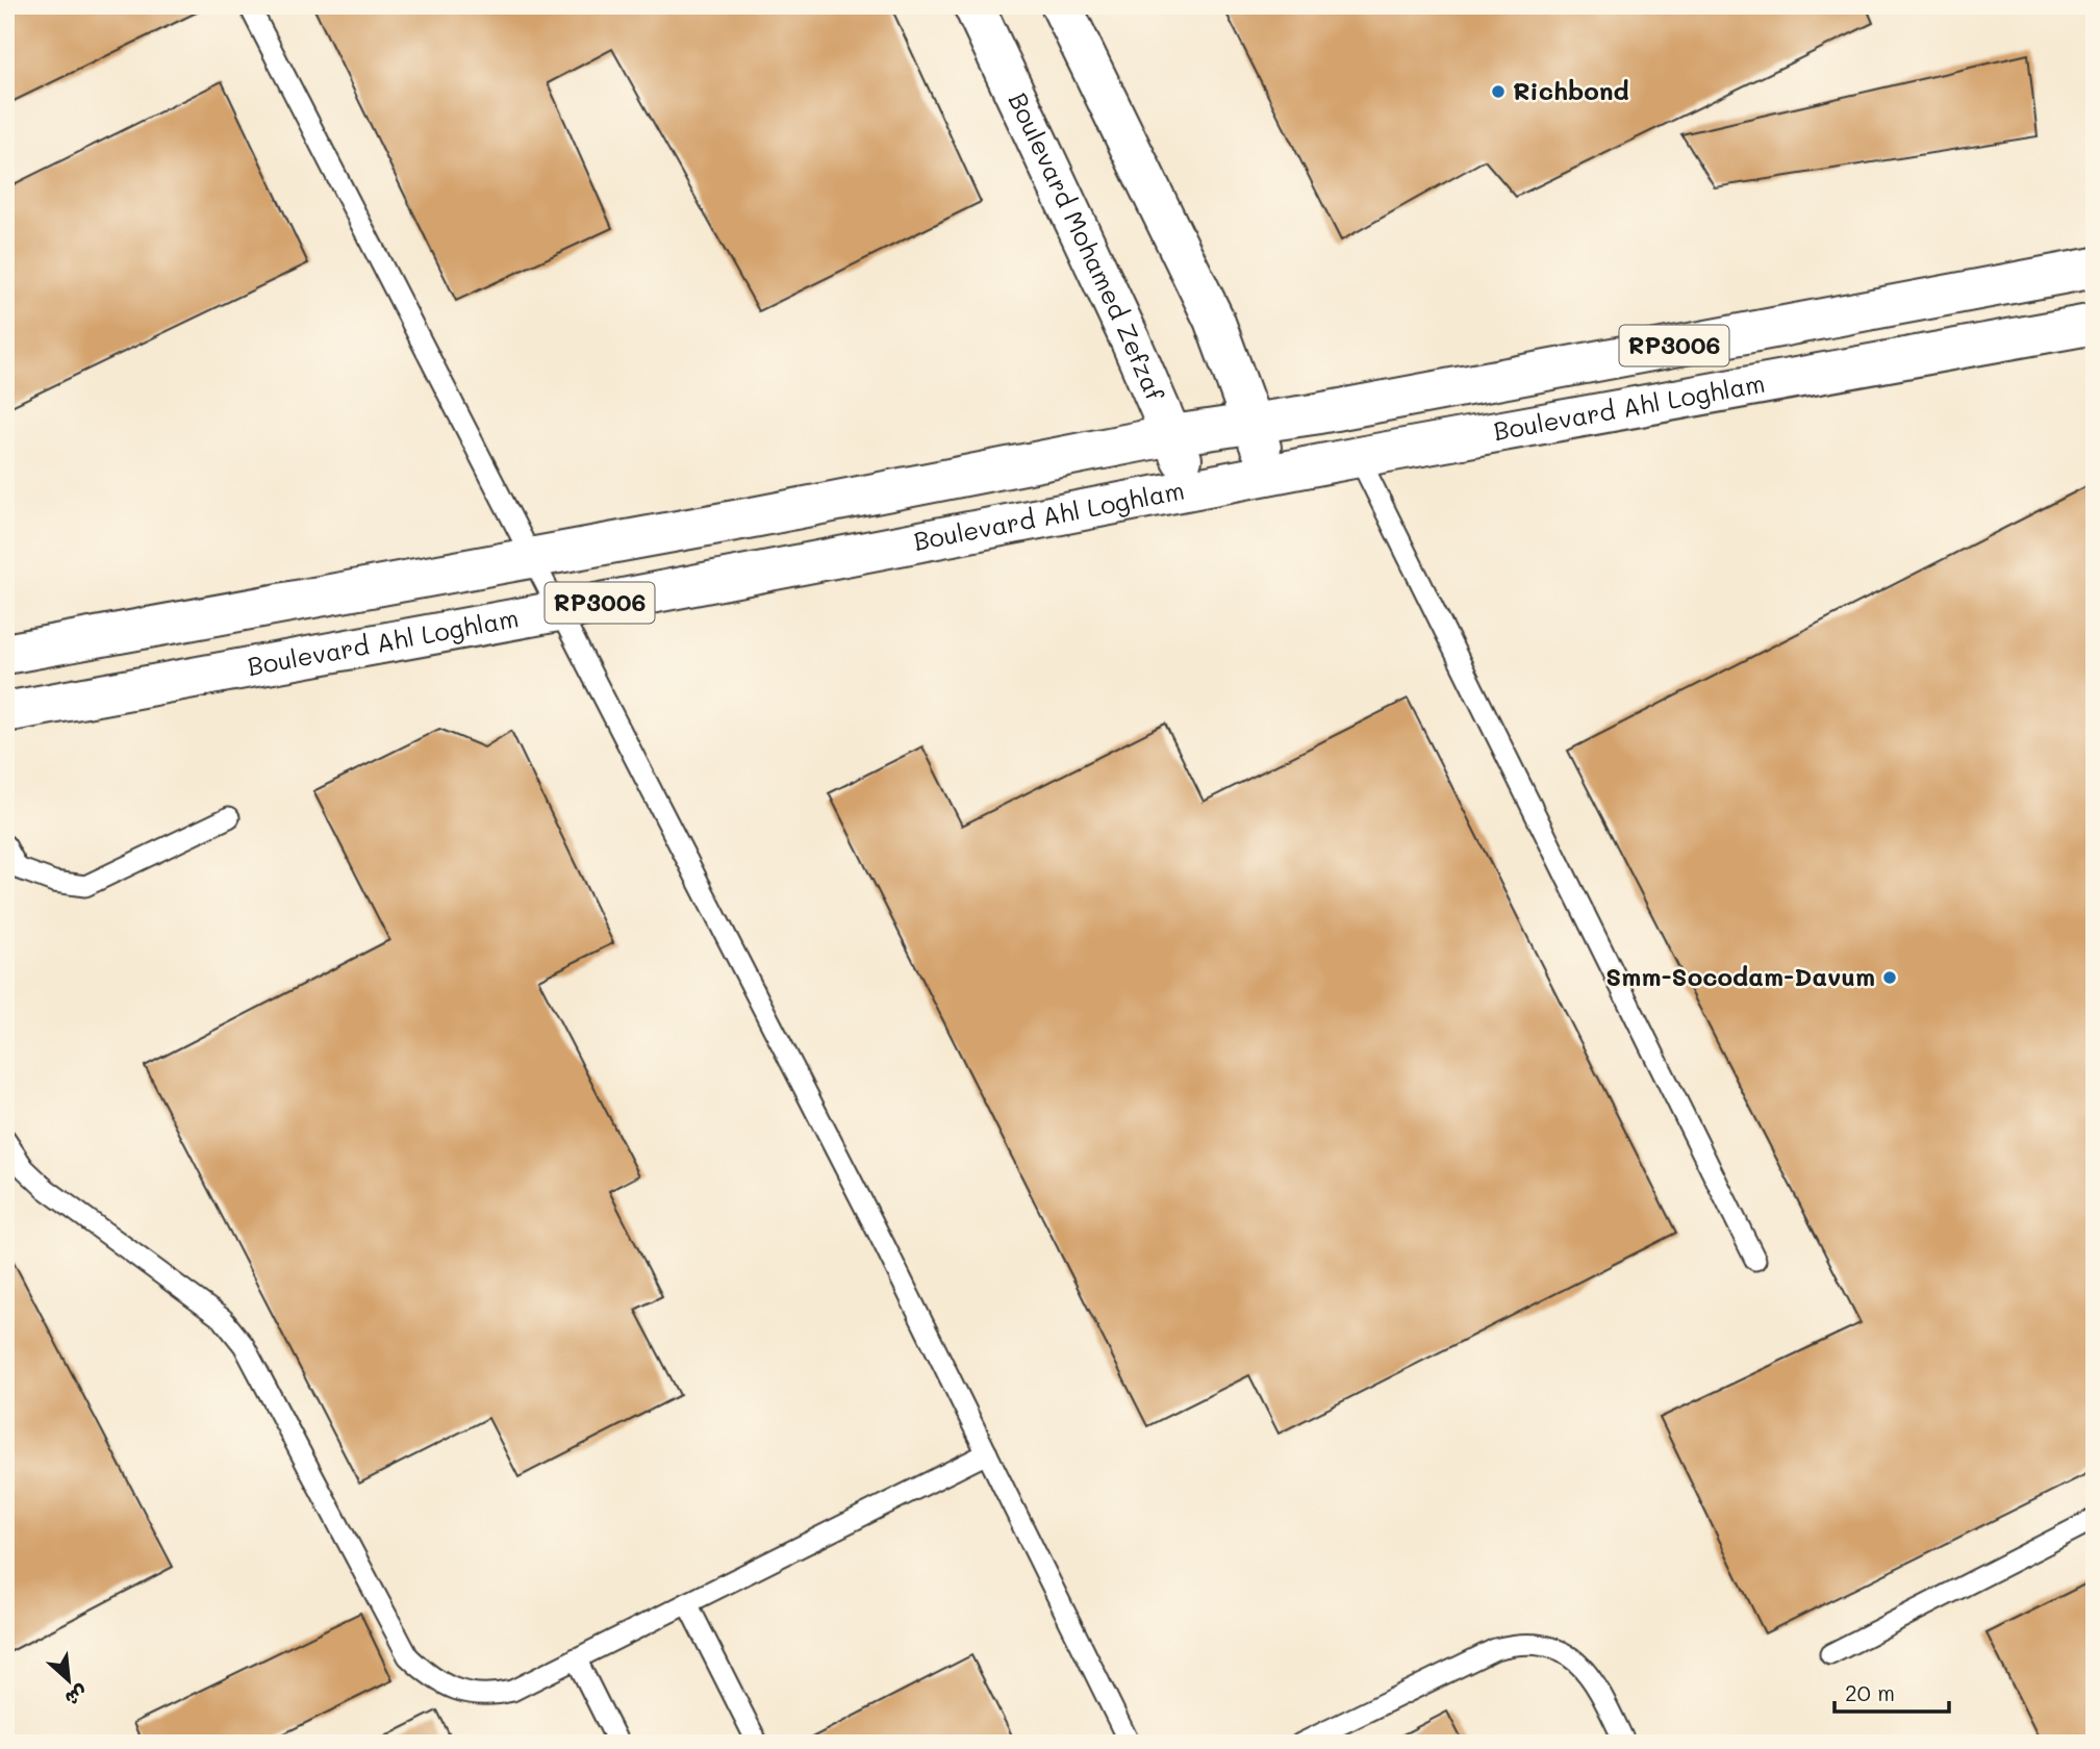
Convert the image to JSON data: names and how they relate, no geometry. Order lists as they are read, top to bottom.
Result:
{
  "streets": {
    "main road": ["Boulevard Mohamed Zefzaf", "RP3006", "Boulevard Ahl Loghlam"]
  },
  "crossings": [
    ["Boulevard Mohamed Zefzaf", "Boulevard Ahl Loghlam"]
  ],
  "places": ["Richbond", "Smm-Socodam-Davum"],
  "scale_bar": "20 m",
  "north": "bottom right"
}
